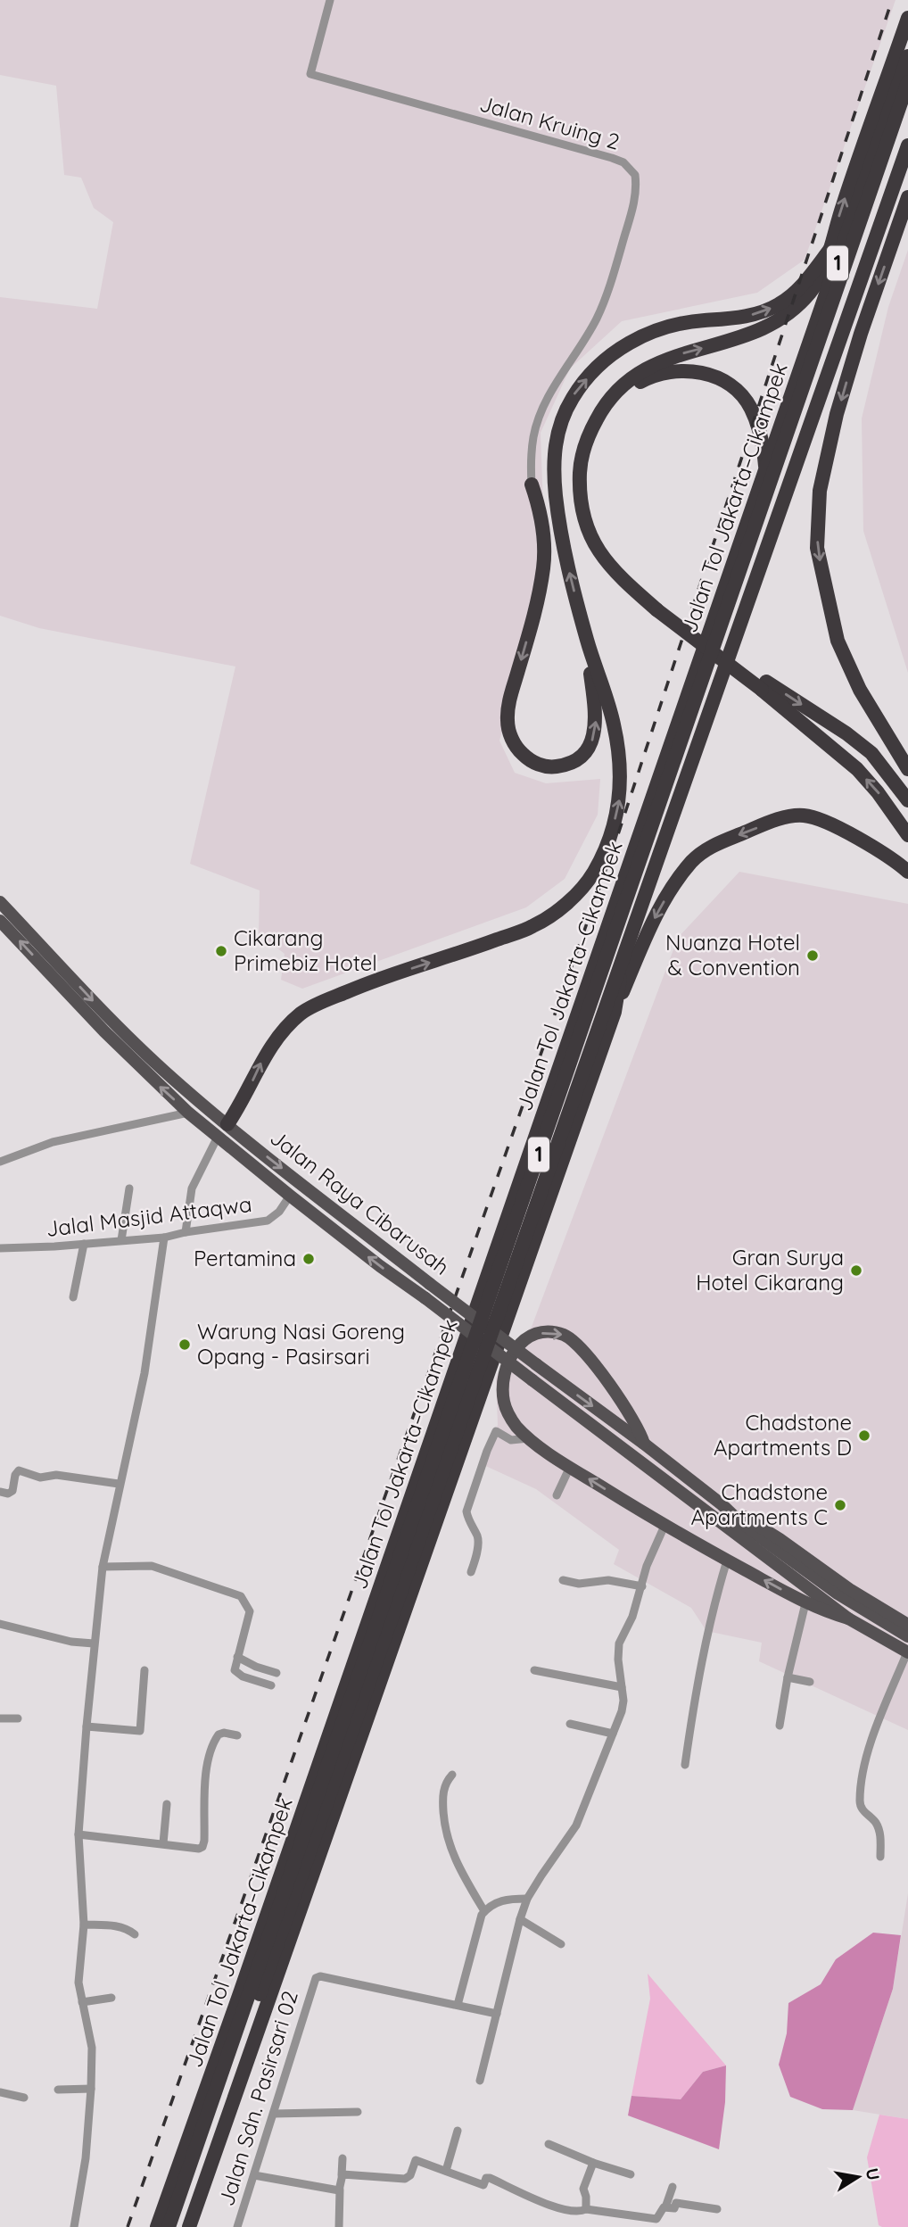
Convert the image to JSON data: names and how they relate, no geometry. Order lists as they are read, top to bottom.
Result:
{
  "streets": {
    "highway": ["1", "Jalan Tol Jakarta–Cikampek"],
    "main road": ["Jalan Raya Cibarusah"],
    "street": ["Jalan Kruing 2", "Jalal Masjid Attaqwa", "Jalan Sdn. Pasirsari 02"]
  },
  "crossings": [
    ["Jalan Raya Cibarusah", "Jalal Masjid Attaqwa"]
  ],
  "places": [
    "Cikarang Primebiz Hotel",
    "Nuanza Hotel & Convention",
    "Pertamina",
    "Gran Surya Hotel Cikarang",
    "Warung Nasi Goreng Opang - Pasirsari",
    "Chadstone Apartments D",
    "Chadstone Apartments C"
  ],
  "north": "right"
}
